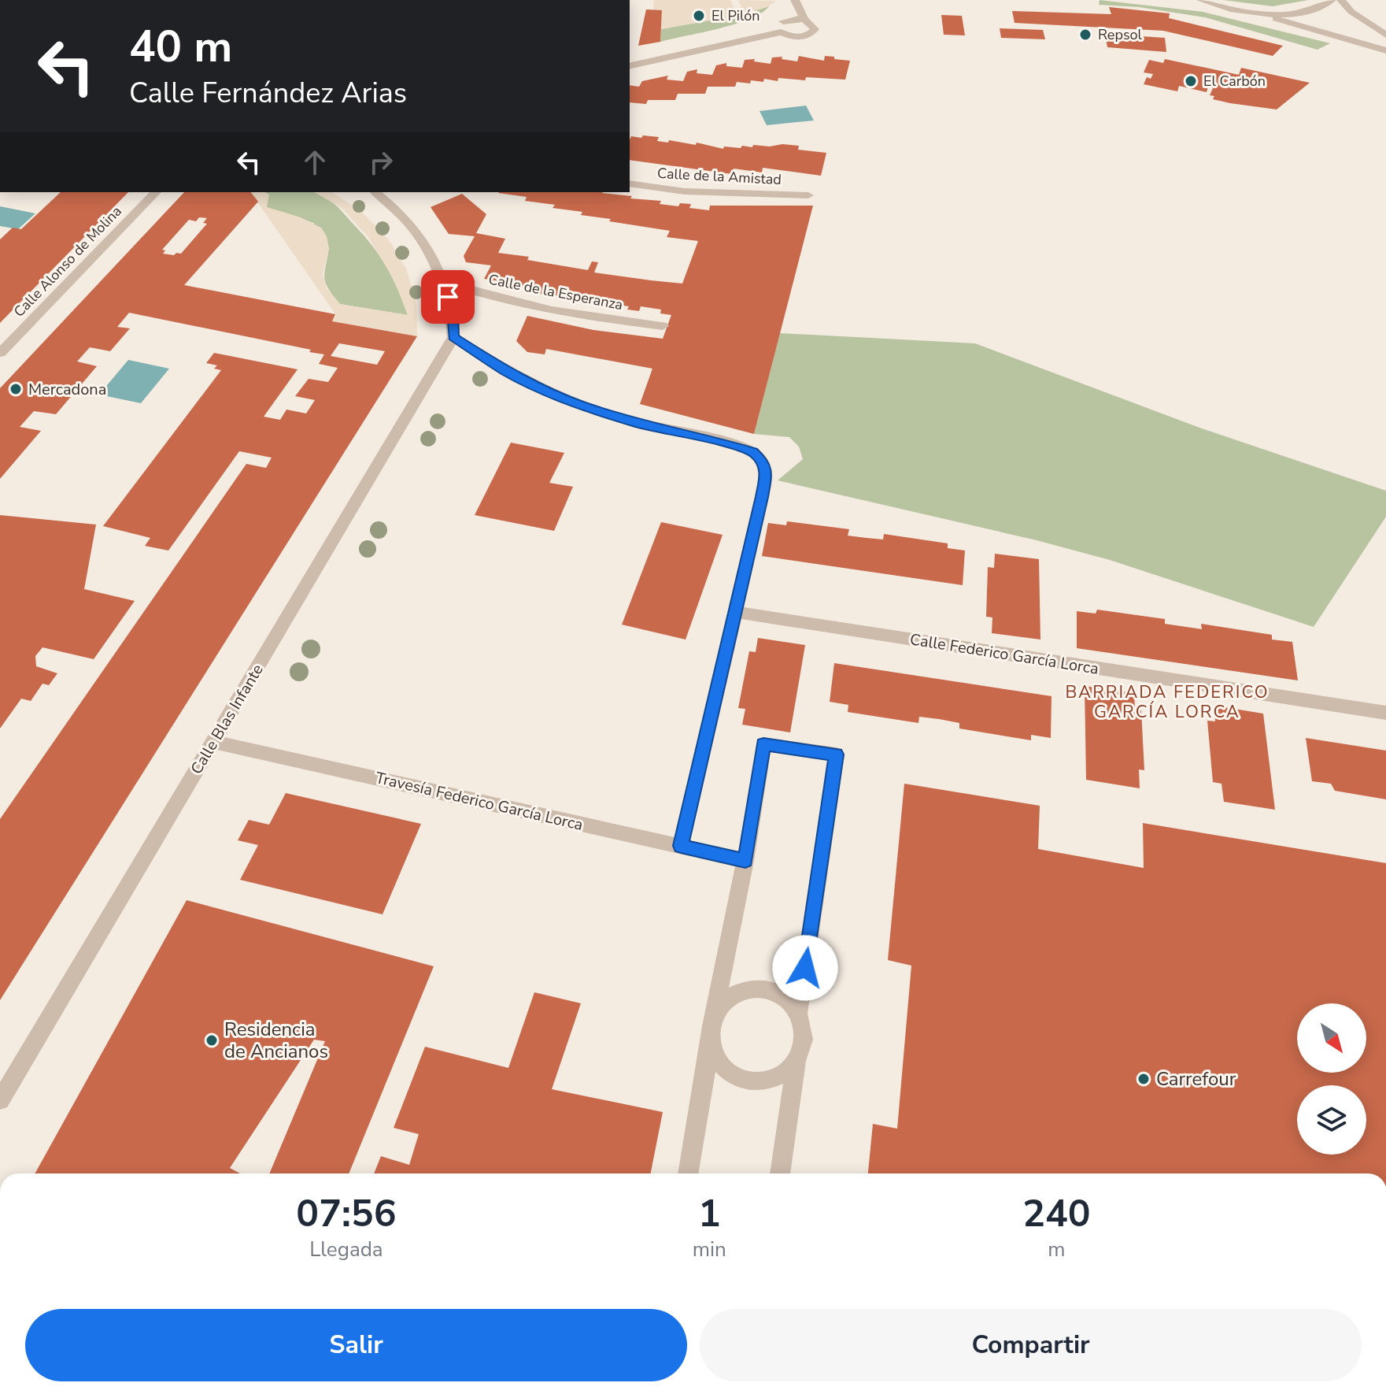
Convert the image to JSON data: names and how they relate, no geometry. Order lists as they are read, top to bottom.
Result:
{
  "streets": {
    "street": [
      "Calle de la Amistad",
      "Calle Alonso de Molina",
      "Calle de la Esperanza",
      "Calle Federico García Lorca",
      "Calle Blas Infante",
      "Travesía Federico García Lorca"
    ]
  },
  "crossings": [
    ["Calle Blas Infante", "Travesía Federico García Lorca"]
  ],
  "districts": ["BARRIADA FEDERICO GARCÍA LORCA"],
  "places": [
    "El Pilón",
    "Repsol",
    "El Carbón",
    "Mercadona",
    "Residencia de Ancianos",
    "Carrefour"
  ],
  "north": "bottom right",
  "page": {
    "turn": ["40 m", "Calle Fernández Arias"],
    "eta": [
      "07:56",
      "Llegada",
      "1",
      "min",
      "240",
      "m"
    ],
    "buttons": ["Salir", "Compartir"]
  }
}
